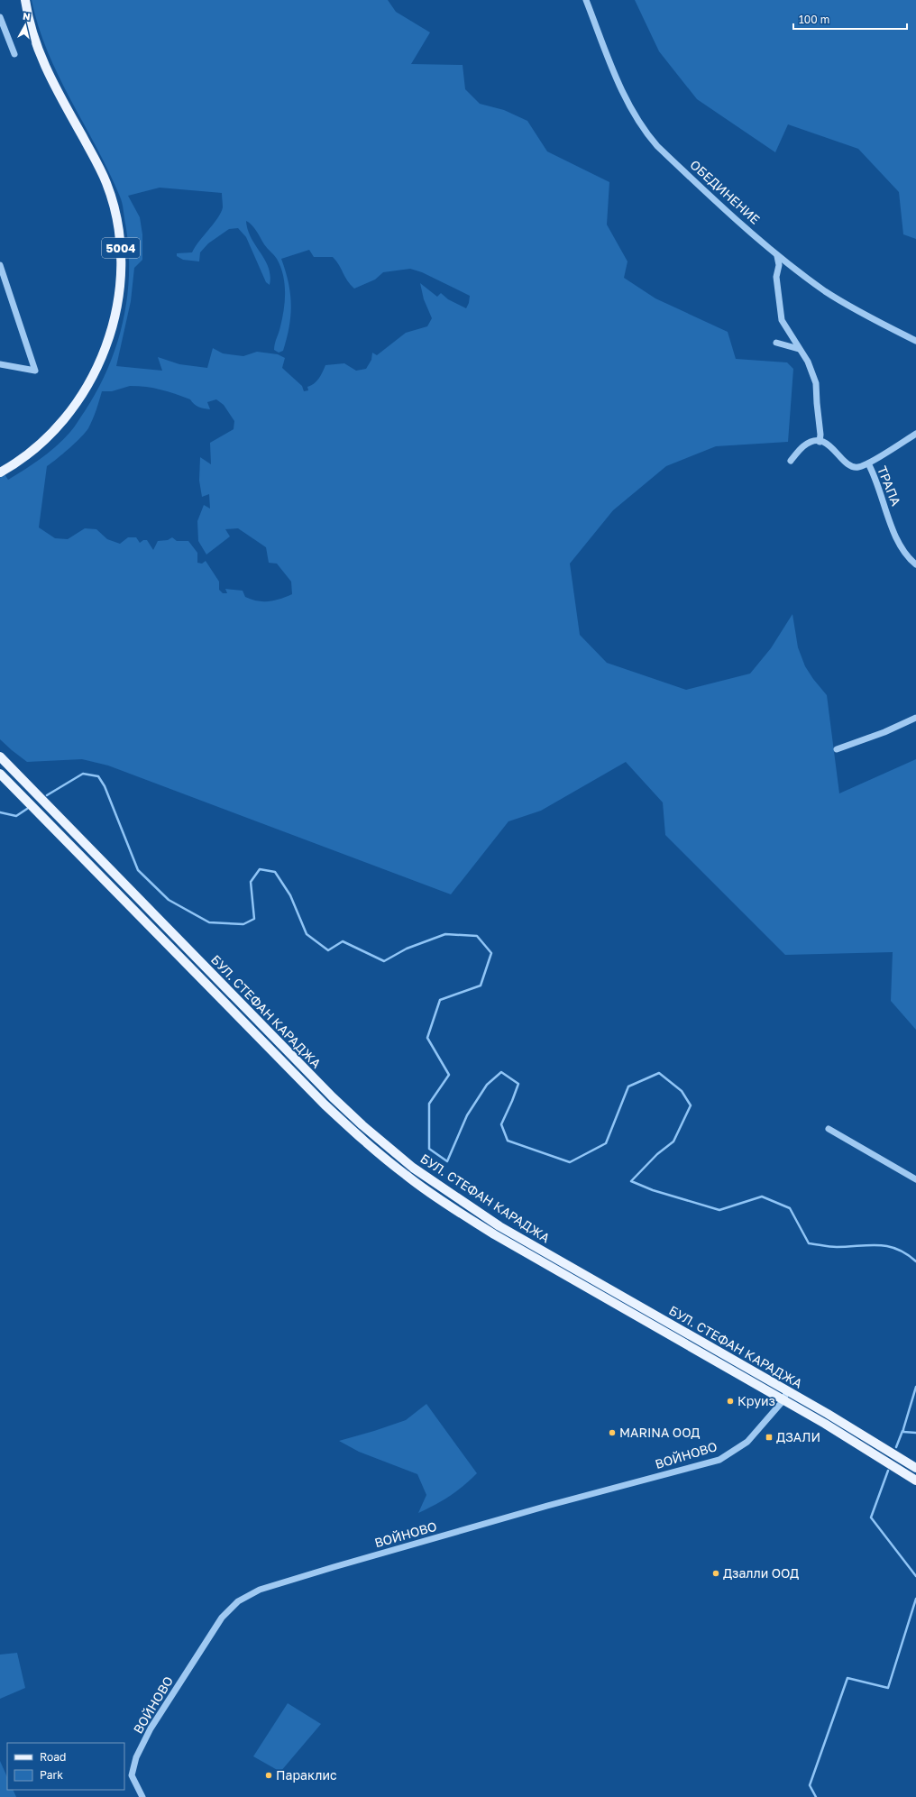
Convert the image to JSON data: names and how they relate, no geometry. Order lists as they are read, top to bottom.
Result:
{
  "streets": {
    "main road": ["5004", "БУЛ. СТЕФАН КАРАДЖА"],
    "street": ["ОБЕДИНЕНИЕ", "ТРАПА", "ВОЙНОВО"]
  },
  "crossings": [
    ["БУЛ. СТЕФАН КАРАДЖА", "ВОЙНОВО"]
  ],
  "places": {
    "other": [
      "Круиз",
      "MARINA ООД",
      "Дзалли ООД",
      "Параклис"
    ],
    "transit": ["ДЗАЛИ"]
  },
  "legend": ["Road", "Park"],
  "scale_bar": "100 m",
  "north": "top"
}
